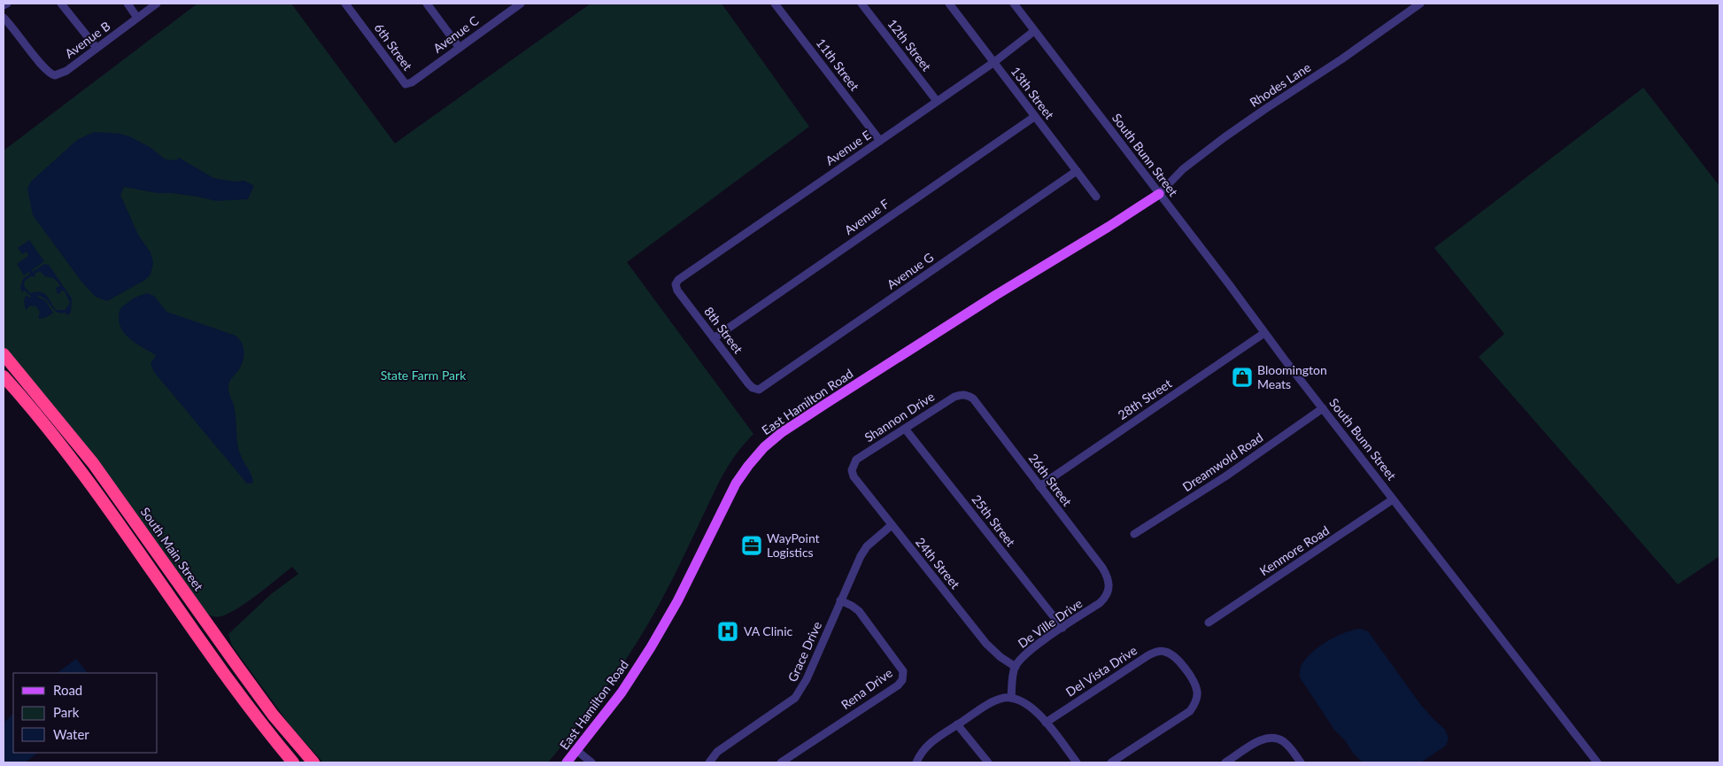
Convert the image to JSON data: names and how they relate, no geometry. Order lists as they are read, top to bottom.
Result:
{
  "streets": {
    "highway": ["South Main Street"],
    "main road": ["East Hamilton Road"],
    "street": [
      "Avenue C",
      "Avenue B",
      "12th Street",
      "6th Street",
      "11th Street",
      "Rhodes Lane",
      "13th Street",
      "Avenue E",
      "South Bunn Street",
      "Avenue F",
      "Avenue G",
      "8th Street",
      "28th Street",
      "Shannon Drive",
      "Dreamwold Road",
      "26th Street",
      "25th Street",
      "Kenmore Road",
      "24th Street",
      "De Ville Drive",
      "Grace Drive",
      "Del Vista Drive",
      "Rena Drive"
    ]
  },
  "crossings": [
    ["Avenue C", "6th Street"],
    ["12th Street", "Avenue E"],
    ["11th Street", "Avenue E"],
    ["Rhodes Lane", "South Bunn Street"],
    ["Rhodes Lane", "East Hamilton Road"],
    ["13th Street", "Avenue E"],
    ["13th Street", "Avenue F"],
    ["13th Street", "Avenue G"],
    ["Avenue E", "South Bunn Street"],
    ["Avenue E", "8th Street"],
    ["South Bunn Street", "28th Street"],
    ["South Bunn Street", "East Hamilton Road"],
    ["South Bunn Street", "Dreamwold Road"],
    ["South Bunn Street", "Kenmore Road"],
    ["Avenue F", "8th Street"],
    ["Avenue G", "8th Street"],
    ["28th Street", "26th Street"],
    ["Shannon Drive", "26th Street"],
    ["Shannon Drive", "25th Street"],
    ["Shannon Drive", "24th Street"],
    ["26th Street", "De Ville Drive"],
    ["25th Street", "De Ville Drive"],
    ["24th Street", "De Ville Drive"],
    ["24th Street", "Grace Drive"],
    ["Grace Drive", "Rena Drive"]
  ],
  "parks": ["State Farm Park"],
  "places": {
    "shop": ["Bloomington Meats"],
    "office": ["WayPoint Logistics"],
    "hospital": ["VA Clinic"]
  },
  "legend": ["Road", "Park", "Water"]
}
